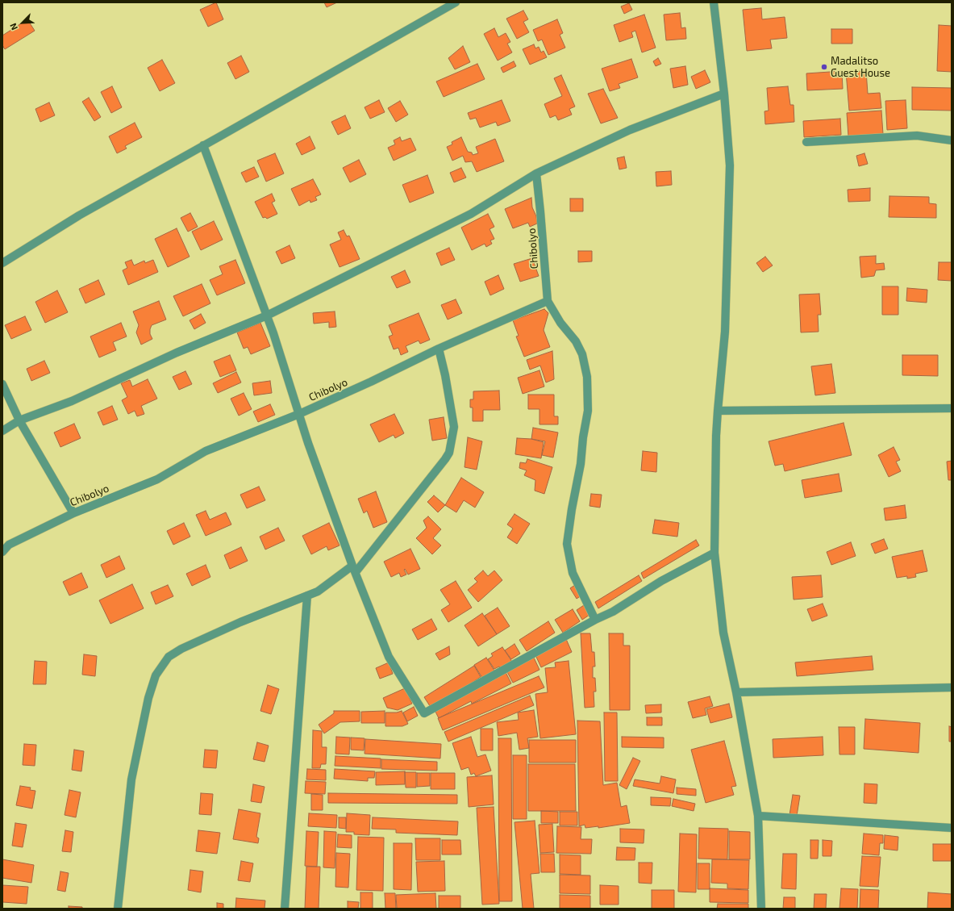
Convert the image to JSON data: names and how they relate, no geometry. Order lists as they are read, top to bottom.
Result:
{
  "streets": {
    "street": ["Chibolyo"]
  },
  "places": ["Madalitso Guest House"],
  "north": "bottom left"
}
